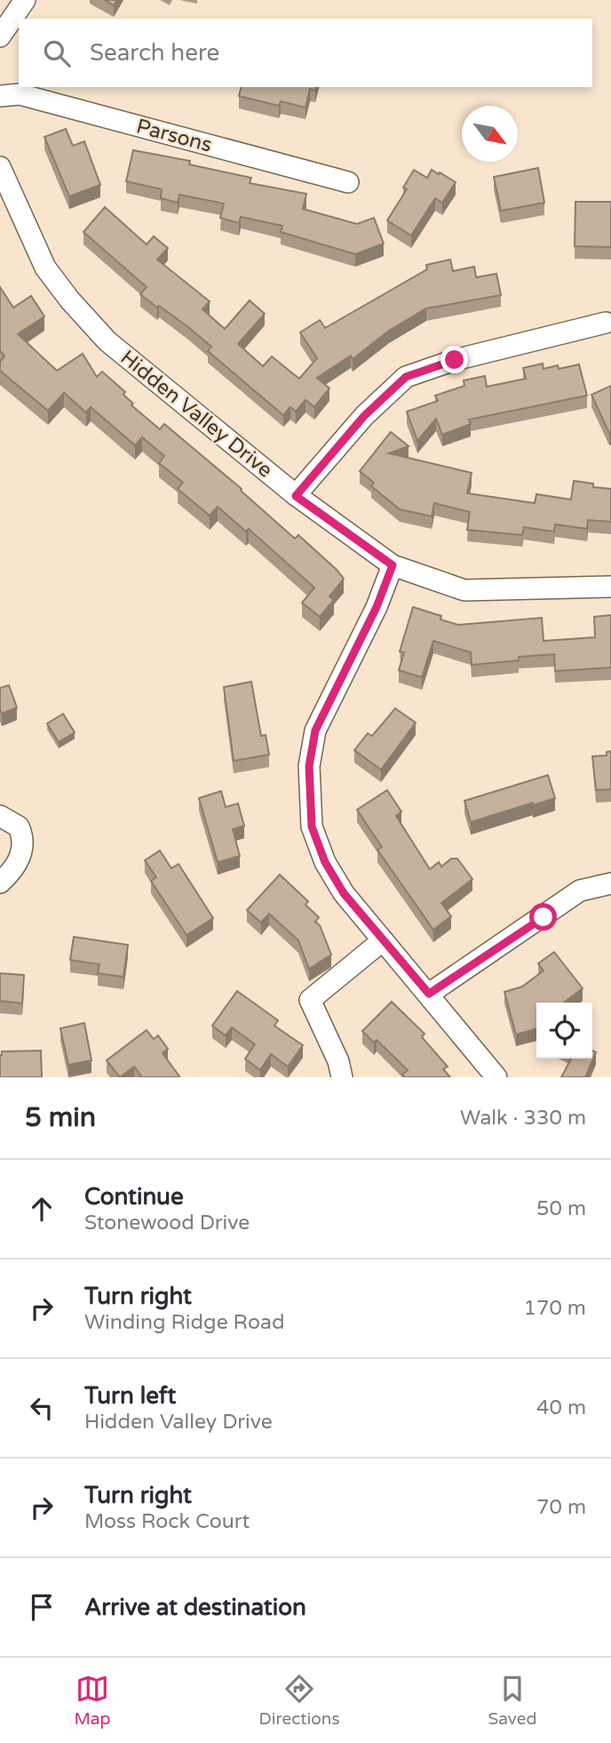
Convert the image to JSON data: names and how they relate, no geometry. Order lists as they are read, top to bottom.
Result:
{
  "streets": {
    "street": ["Parsons", "Hidden Valley Drive"]
  },
  "north": "bottom right",
  "page": {
    "search": "Search here",
    "heading": ["5 min", "Walk · 330 m"],
    "list": [
      ["Continue", "Stonewood Drive", "50 m"],
      ["Turn right", "Winding Ridge Road", "170 m"],
      ["Turn left", "Hidden Valley Drive", "40 m"],
      ["Turn right", "Moss Rock Court", "70 m"],
      "Arrive at destination"
    ],
    "nav": ["Map", "Directions", "Saved"]
  }
}
